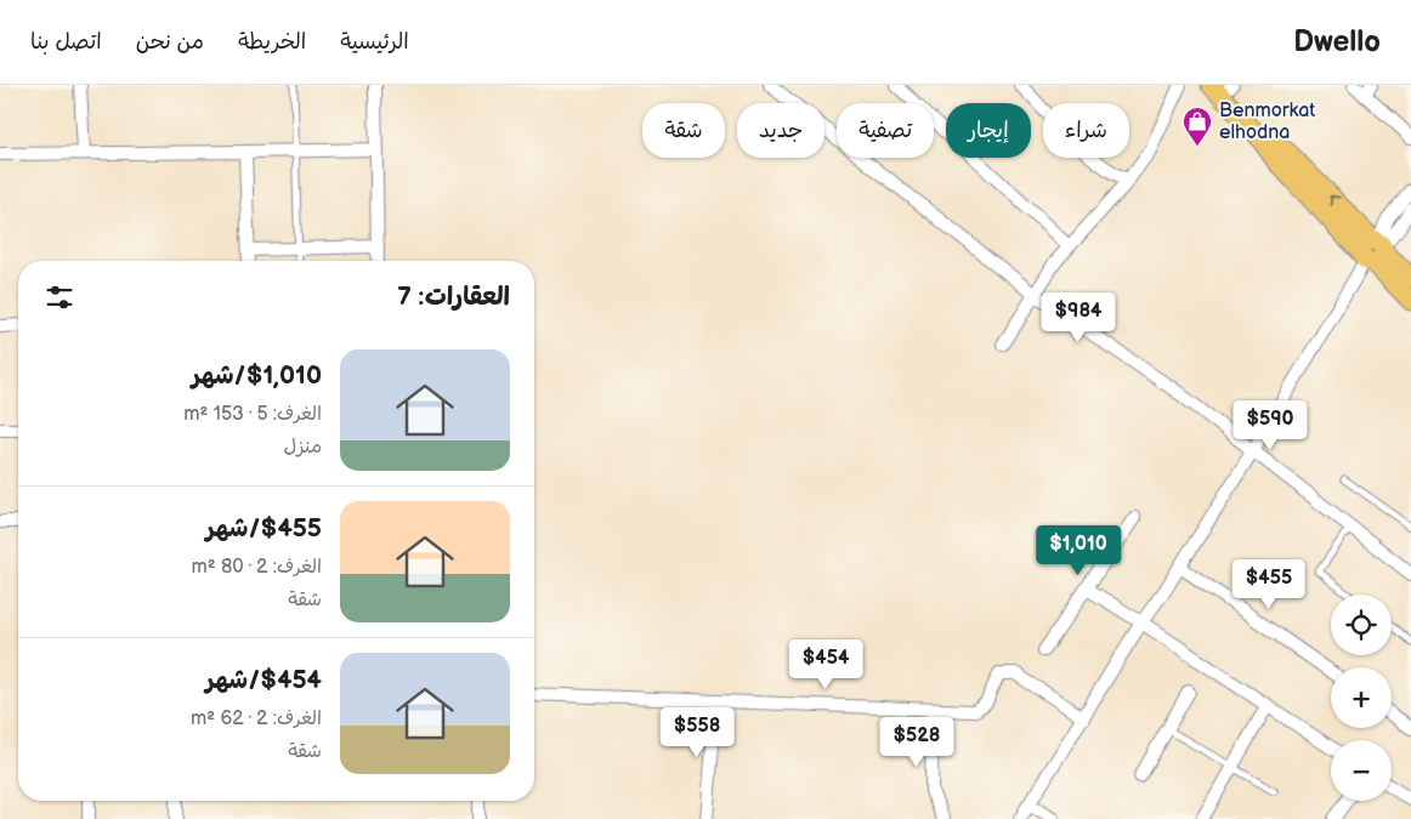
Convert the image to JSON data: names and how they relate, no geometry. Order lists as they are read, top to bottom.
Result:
{
  "places": {
    "shop": ["Benmorkat elhodna"]
  },
  "page": {
    "header": "Dwello",
    "nav": [
      "الرئيسية",
      "الخريطة",
      "من نحن",
      "اتصل بنا"
    ],
    "chip": [
      "شراء",
      "إيجار",
      "تصفية",
      "جديد",
      "شقة"
    ],
    "heading": "العقارات: 7",
    "price": [
      "$984",
      "$590",
      "$1,010",
      "$455",
      "$454",
      "$558",
      "$528"
    ],
    "list": [
      {
        "name": "$1,010/شهر",
        "note": "الغرف: 5 · 153 m² · منزل"
      },
      {
        "name": "$455/شهر",
        "note": "الغرف: 2 · 80 m² · شقة"
      },
      {
        "name": "$454/شهر",
        "note": "الغرف: 2 · 62 m² · شقة"
      }
    ],
    "map_buttons": ["+", "−"]
  }
}
